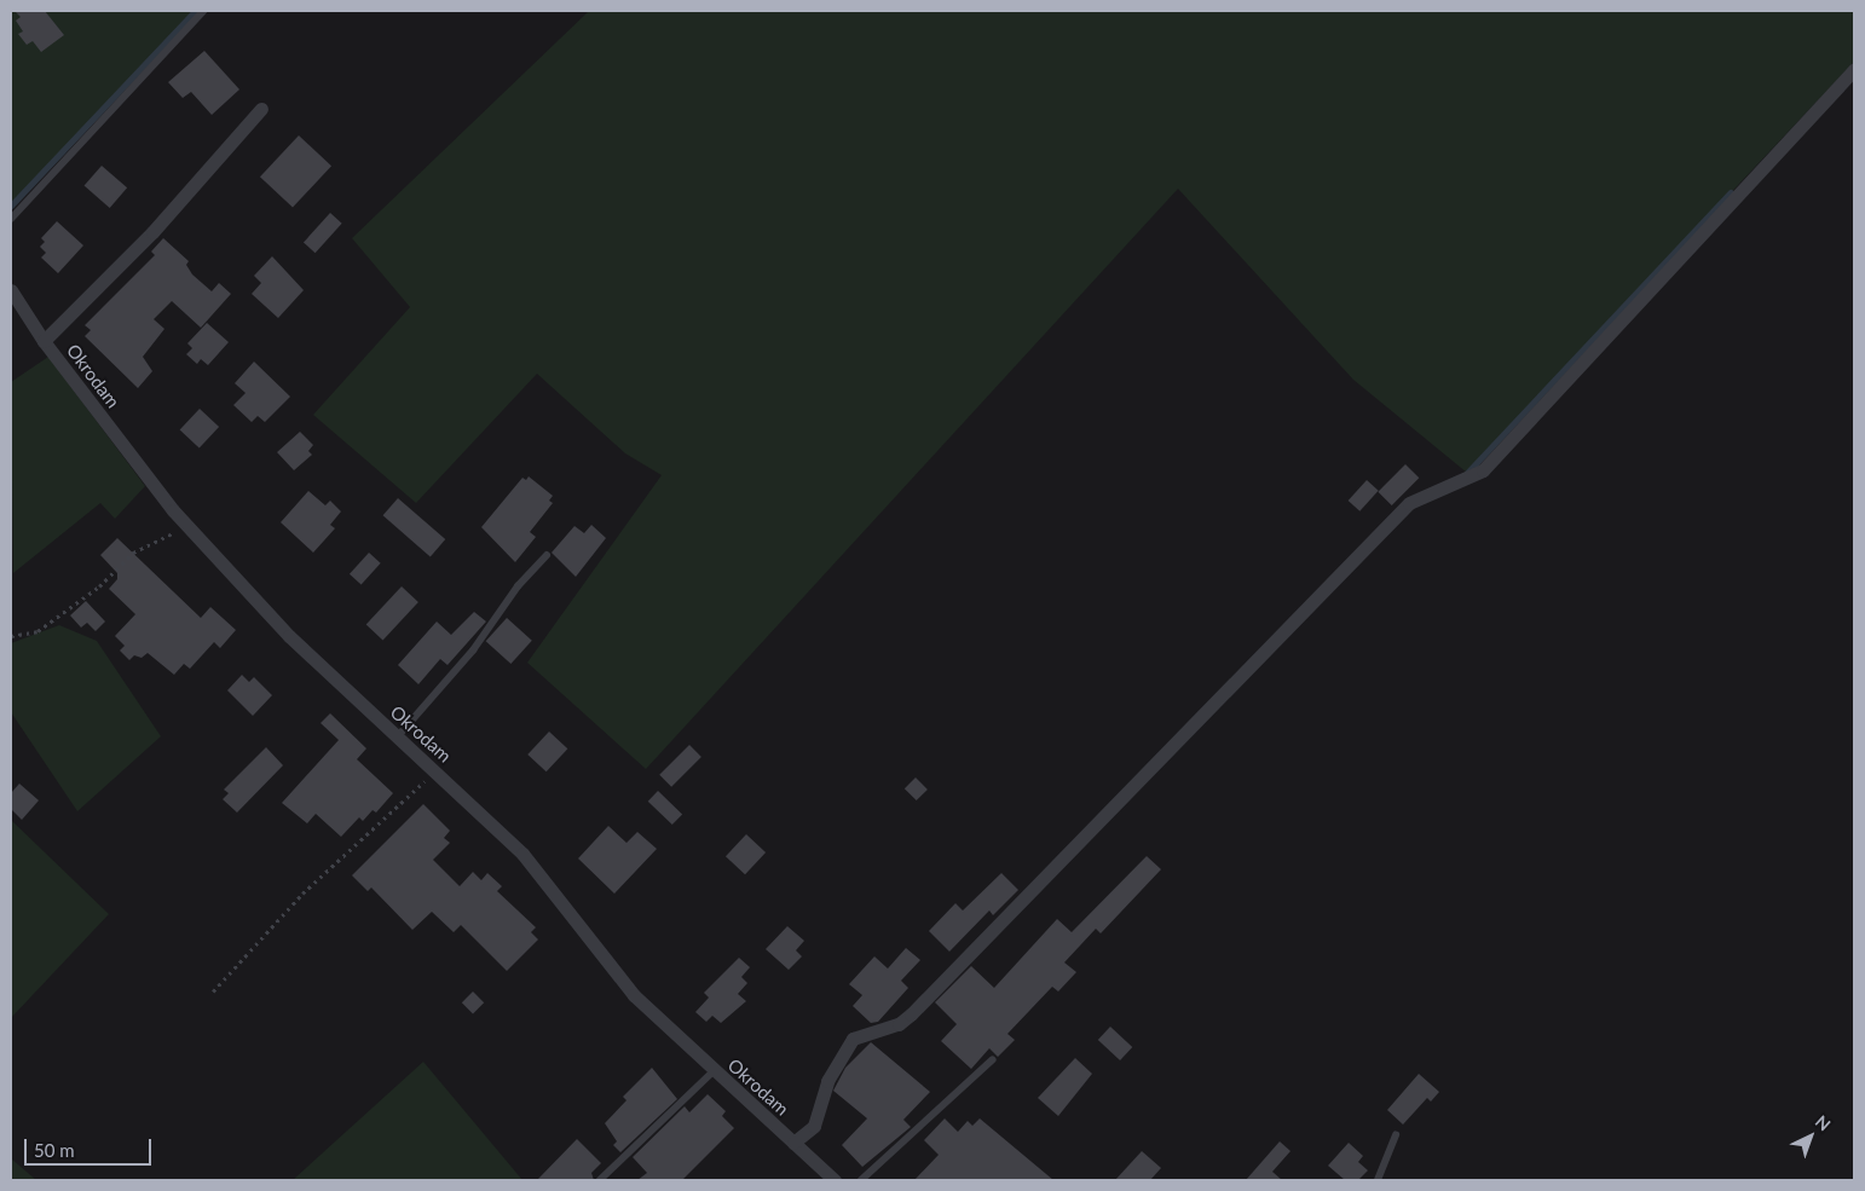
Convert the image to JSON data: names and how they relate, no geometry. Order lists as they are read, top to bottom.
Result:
{
  "streets": {
    "street": ["Okrodam"]
  },
  "scale_bar": "50 m",
  "north": "top right"
}
